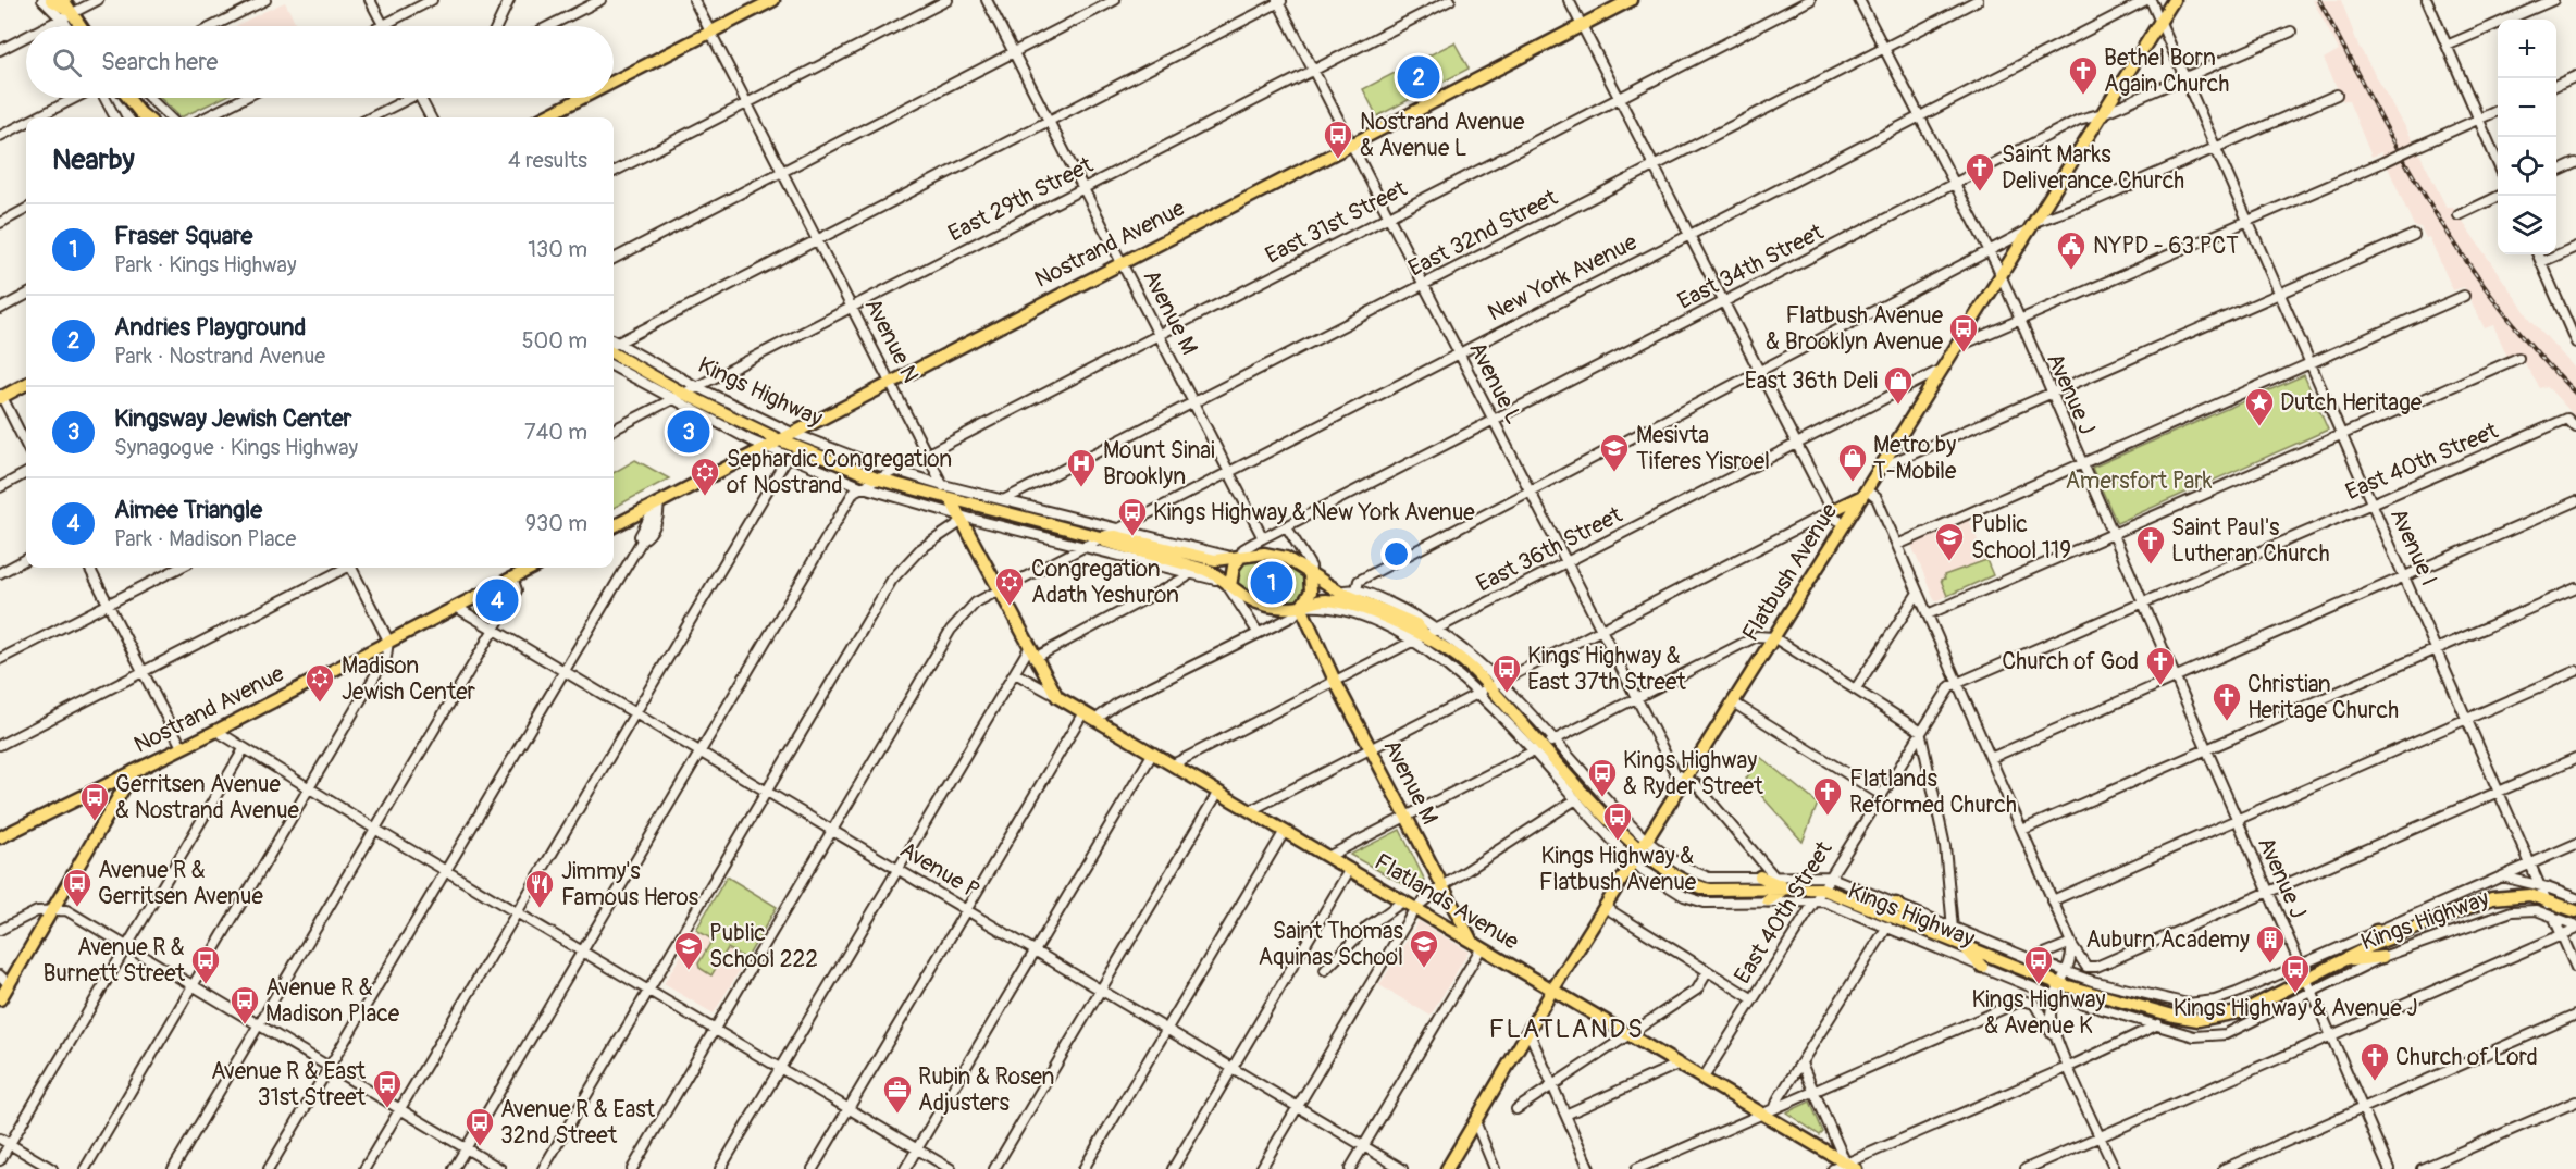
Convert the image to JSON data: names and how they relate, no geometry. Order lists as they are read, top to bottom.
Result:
{
  "streets": {
    "main road": [
      "Nostrand Avenue",
      "Avenue M",
      "Avenue N",
      "Kings Highway",
      "Flatbush Avenue",
      "Flatlands Avenue"
    ],
    "street": [
      "East 29th Street",
      "East 31st Street",
      "East 32nd Street",
      "East 34th Street",
      "New York Avenue",
      "Avenue L",
      "Avenue J",
      "East 40th Street",
      "Avenue I",
      "East 36th Street",
      "Avenue P"
    ]
  },
  "crossings": [
    ["East 29th Street", "Avenue M"],
    ["East 29th Street", "Avenue N"],
    ["East 29th Street", "Avenue L"],
    ["East 29th Street", "Kings Highway"],
    ["East 31st Street", "Avenue M"],
    ["East 31st Street", "Avenue N"],
    ["East 31st Street", "Avenue L"],
    ["East 31st Street", "Kings Highway"],
    ["East 32nd Street", "Avenue M"],
    ["East 32nd Street", "Avenue L"],
    ["East 32nd Street", "Kings Highway"],
    ["East 32nd Street", "Avenue J"],
    ["Nostrand Avenue", "Avenue M"],
    ["Nostrand Avenue", "Avenue N"],
    ["Nostrand Avenue", "Avenue L"],
    ["Nostrand Avenue", "Kings Highway"],
    ["Nostrand Avenue", "Avenue P"],
    ["East 34th Street", "Avenue M"],
    ["East 34th Street", "Avenue L"],
    ["East 34th Street", "Kings Highway"],
    ["East 34th Street", "Avenue J"],
    ["East 34th Street", "Avenue I"],
    ["East 34th Street", "Flatbush Avenue"],
    ["New York Avenue", "Avenue M"],
    ["New York Avenue", "Avenue N"],
    ["New York Avenue", "Avenue L"],
    ["New York Avenue", "Kings Highway"],
    ["New York Avenue", "Avenue J"],
    ["New York Avenue", "Avenue I"],
    ["Avenue M", "Kings Highway"],
    ["Avenue M", "East 36th Street"],
    ["Avenue M", "Flatlands Avenue"],
    ["Avenue N", "Kings Highway"],
    ["Avenue N", "Flatlands Avenue"],
    ["Avenue L", "Kings Highway"],
    ["Avenue L", "East 36th Street"],
    ["Avenue L", "Flatbush Avenue"],
    ["Kings Highway", "Avenue J"],
    ["Kings Highway", "East 40th Street"],
    ["Kings Highway", "Avenue I"],
    ["Kings Highway", "East 36th Street"],
    ["Kings Highway", "Flatbush Avenue"],
    ["Avenue J", "East 40th Street"],
    ["Avenue J", "Flatbush Avenue"],
    ["East 40th Street", "Avenue I"],
    ["East 40th Street", "Flatlands Avenue"],
    ["Avenue I", "Flatbush Avenue"],
    ["East 36th Street", "Flatbush Avenue"],
    ["East 36th Street", "Flatlands Avenue"],
    ["Flatbush Avenue", "Flatlands Avenue"]
  ],
  "districts": ["FLATLANDS"],
  "parks": ["Amersfort Park"],
  "places": {
    "church": [
      "Bethel Born Again Church",
      "Saint Marks Deliverance Church",
      "Saint Paul's Lutheran Church",
      "Church of God",
      "Christian Heritage Church",
      "Flatlands Reformed Church",
      "Church of Lord"
    ],
    "bus stop": [
      "Nostrand Avenue & Avenue L",
      "Flatbush Avenue & Brooklyn Avenue",
      "Kings Highway & New York Avenue",
      "Kings Highway & East 37th Street",
      "Kings Highway & Ryder Street",
      "Gerritsen Avenue & Nostrand Avenue",
      "Kings Highway & Flatbush Avenue",
      "Avenue R & Gerritsen Avenue",
      "Avenue R & Burnett Street",
      "Kings Highway & Avenue K",
      "Kings Highway & Avenue J",
      "Avenue R & Madison Place",
      "Avenue R & East 31st Street",
      "Avenue R & East 32nd Street"
    ],
    "public building": ["NYPD - 63 PCT"],
    "shop": ["East 36th Deli", "Metro by T-Mobile"],
    "place": ["Dutch Heritage"],
    "school or university": [
      "Mesivta Tiferes Yisroel",
      "Public School 119",
      "Saint Thomas Aquinas School",
      "Public School 222"
    ],
    "hospital": ["Mount Sinai Brooklyn"],
    "synagogue": ["Sephardic Congregation of Nostrand", "Congregation Adath Yeshuron", "Madison Jewish Center"],
    "restaurant": ["Jimmy's Famous Heros"],
    "building": ["Auburn Academy"],
    "office": ["Rubin & Rosen Adjusters"]
  },
  "page": {
    "map_buttons": ["+", "−"],
    "search": "Search here",
    "pins": [
      "2",
      "3",
      "1",
      "4"
    ],
    "heading": ["Nearby", "4 results"],
    "list": [
      {
        "mark": "1",
        "name": "Fraser Square",
        "note": "Park · Kings Highway",
        "value": "130 m"
      },
      {
        "mark": "2",
        "name": "Andries Playground",
        "note": "Park · Nostrand Avenue",
        "value": "500 m"
      },
      {
        "mark": "3",
        "name": "Kingsway Jewish Center",
        "note": "Synagogue · Kings Highway",
        "value": "740 m"
      },
      {
        "mark": "4",
        "name": "Aimee Triangle",
        "note": "Park · Madison Place",
        "value": "930 m"
      }
    ]
  }
}
